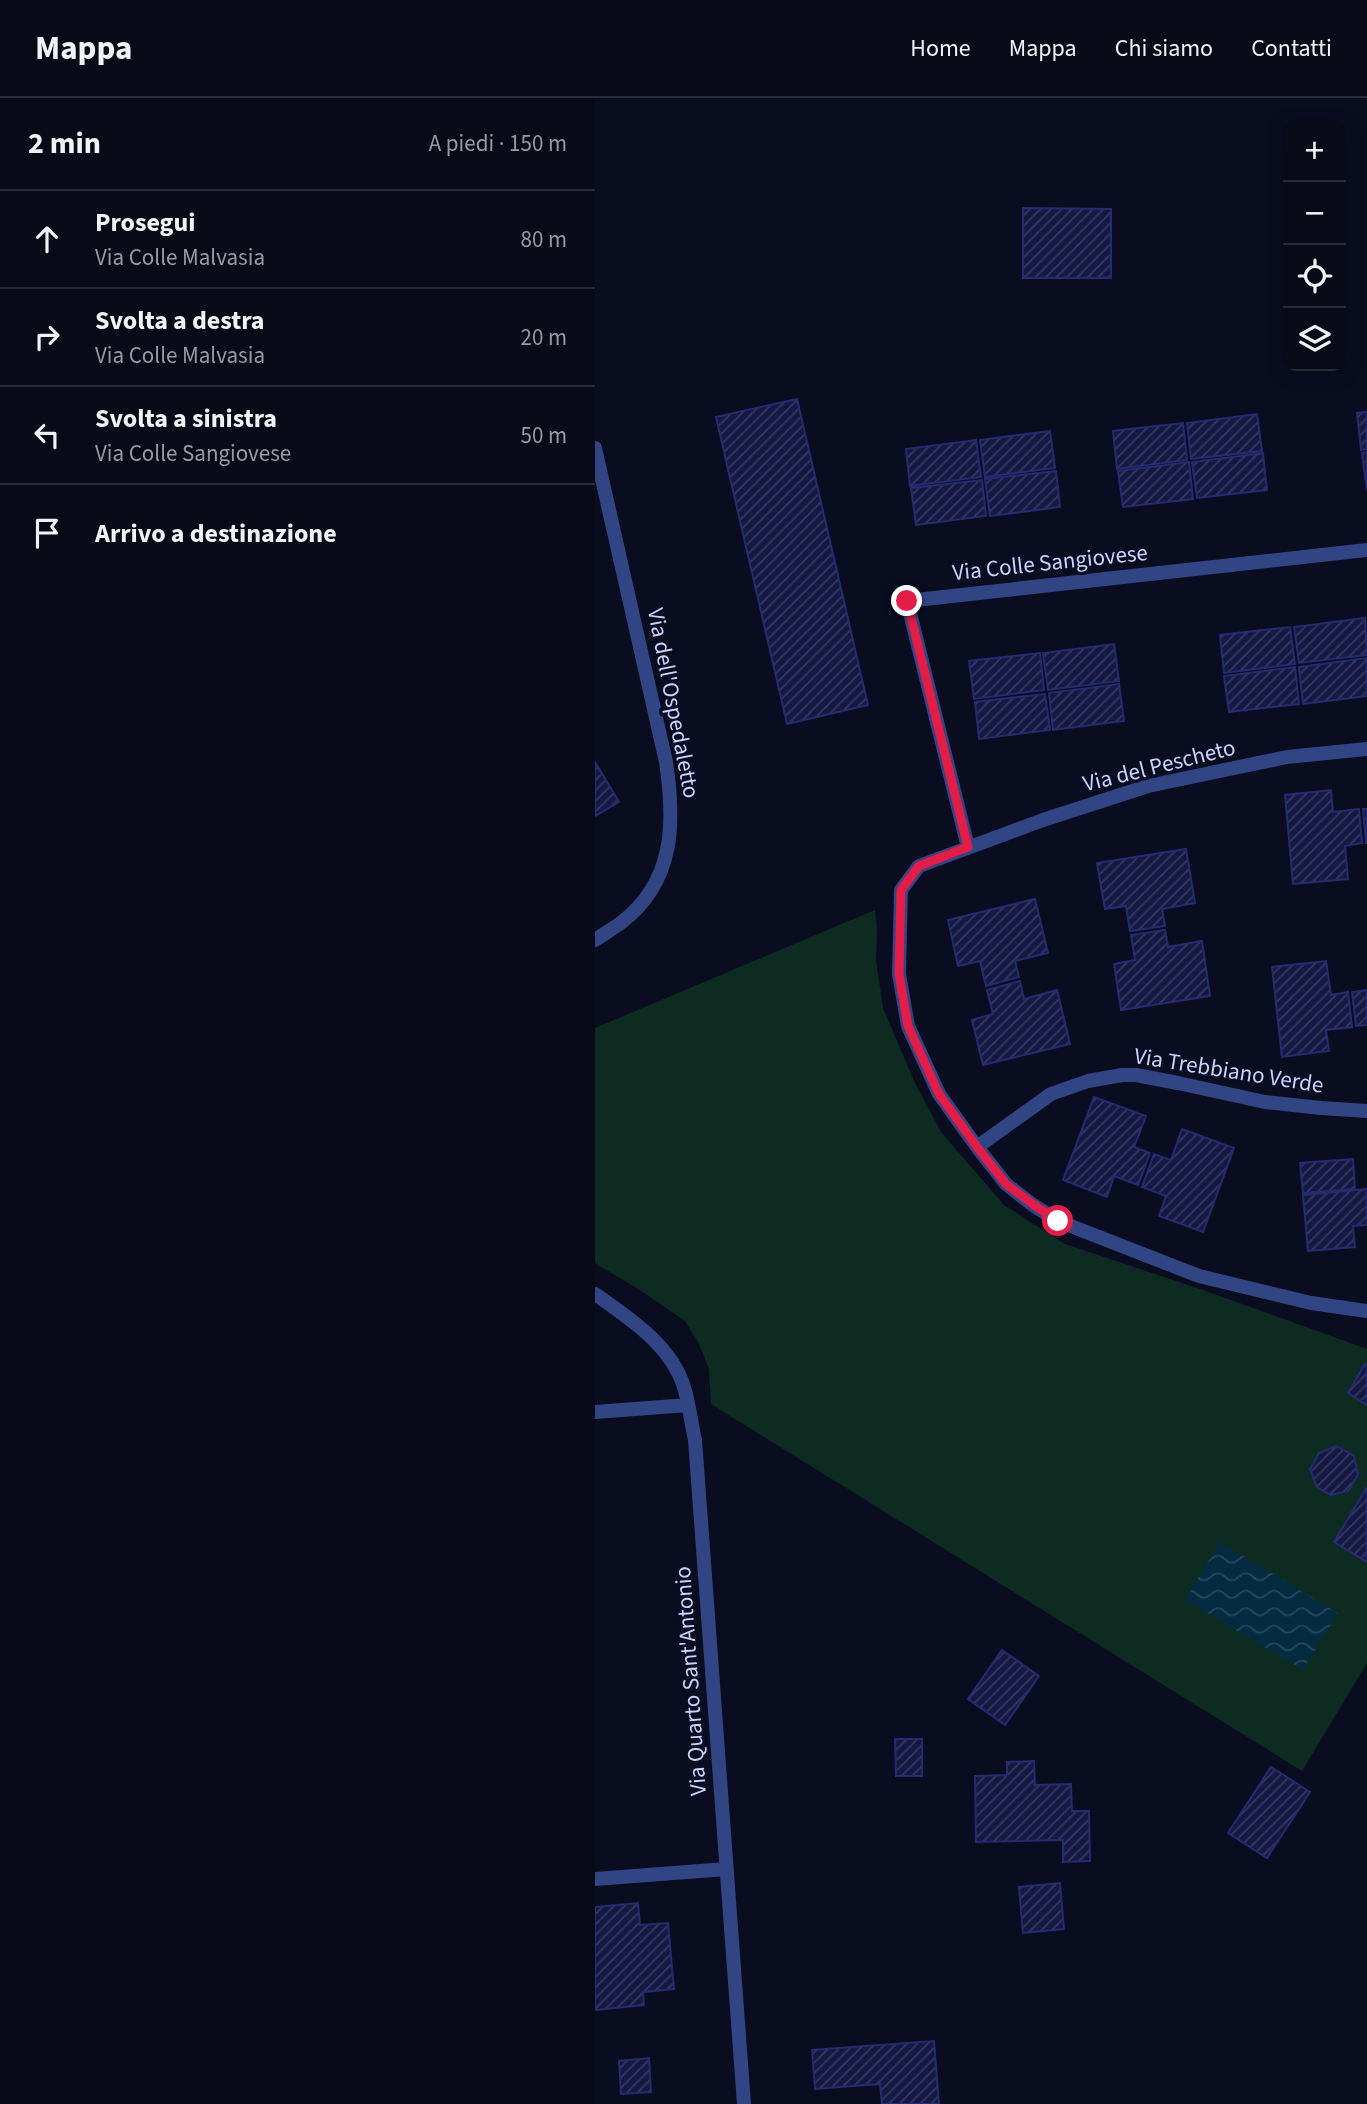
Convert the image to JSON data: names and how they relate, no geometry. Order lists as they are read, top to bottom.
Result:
{
  "streets": {
    "street": [
      "Via Colle Sangiovese",
      "Via dell'Ospedaletto",
      "Via del Pescheto",
      "Via Trebbiano Verde",
      "Via Quarto Sant'Antonio"
    ]
  },
  "crossings": [
    ["Via Colle Sangiovese", "Via del Pescheto"],
    ["Via del Pescheto", "Via Trebbiano Verde"]
  ],
  "page": {
    "header": "Mappa",
    "nav": [
      "Home",
      "Mappa",
      "Chi siamo",
      "Contatti"
    ],
    "heading": ["2 min", "A piedi · 150 m"],
    "map_buttons": ["+", "−"],
    "list": [
      ["Prosegui", "Via Colle Malvasia", "80 m"],
      ["Svolta a destra", "Via Colle Malvasia", "20 m"],
      ["Svolta a sinistra", "Via Colle Sangiovese", "50 m"],
      "Arrivo a destinazione"
    ]
  }
}
